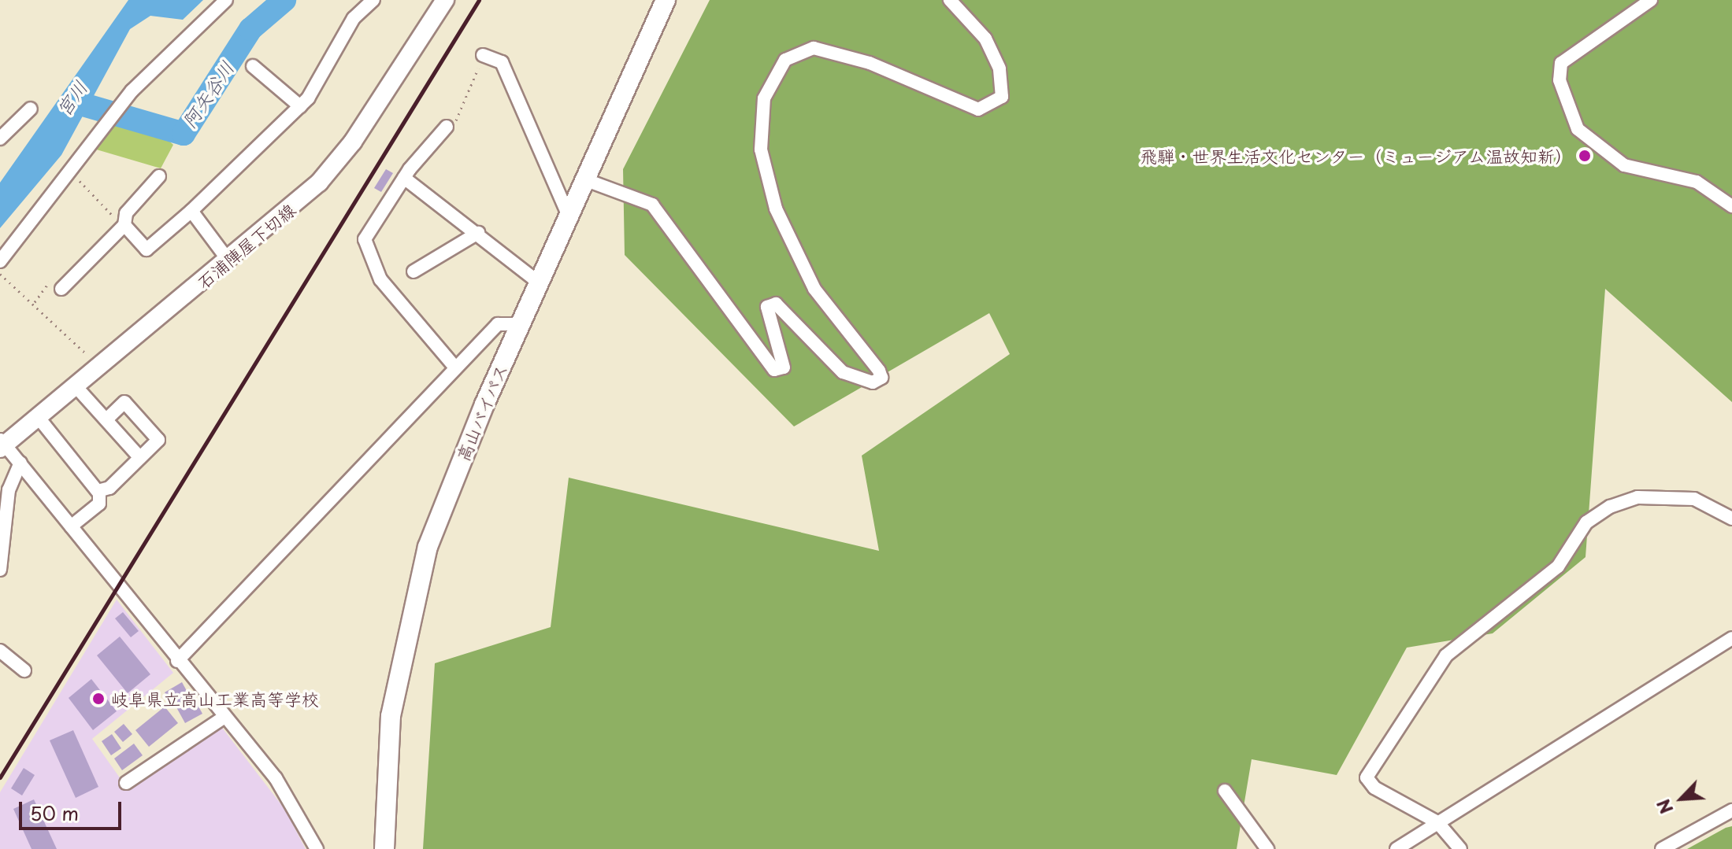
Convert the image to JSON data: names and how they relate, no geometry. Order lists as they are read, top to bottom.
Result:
{
  "streets": {
    "highway": ["高山バイパス"],
    "main road": ["石浦陣屋下切線"]
  },
  "water": ["阿矢谷川", "宮川"],
  "places": ["飛騨・世界生活文化センター（ミュージアム温故知新）", "岐阜県立高山工業高等学校"],
  "scale_bar": "50 m",
  "north": "bottom left"
}
